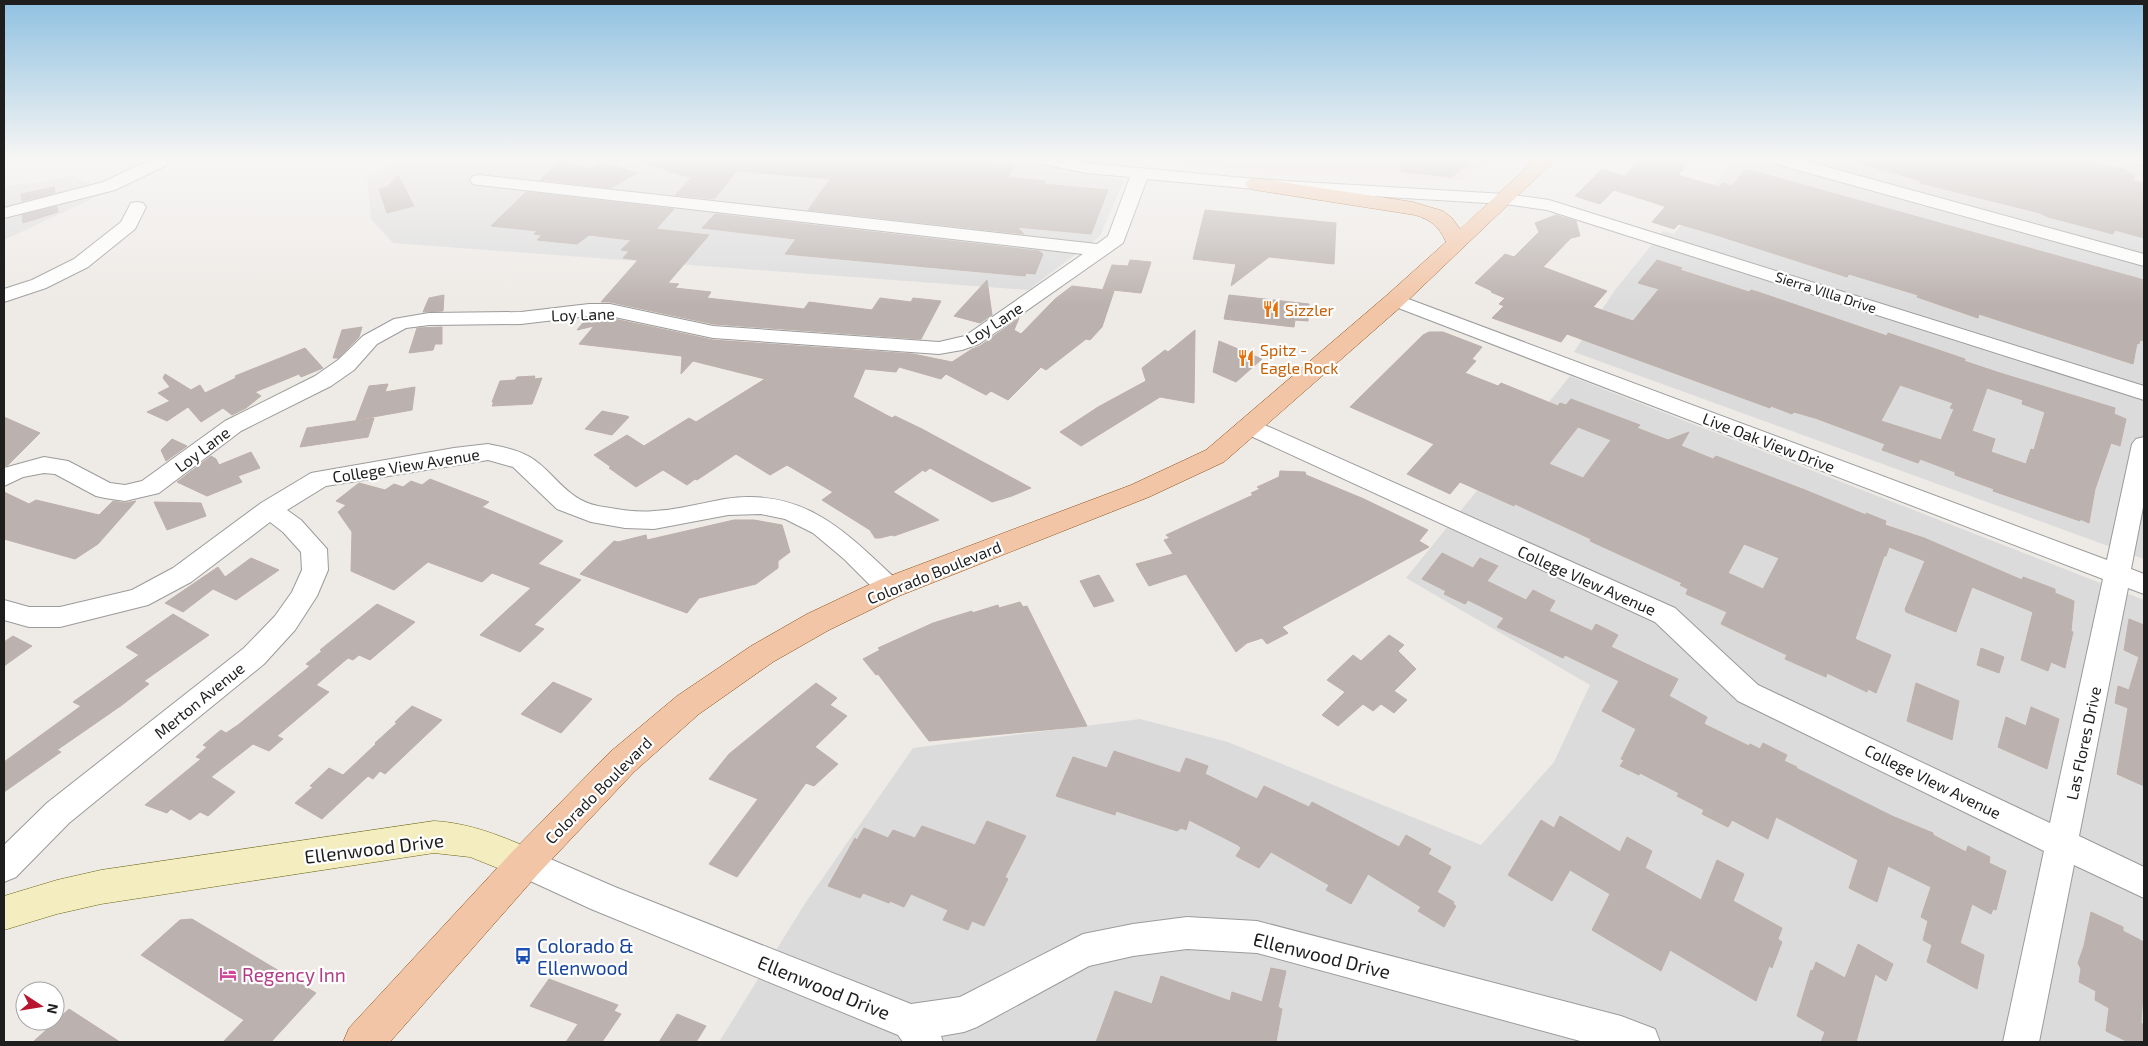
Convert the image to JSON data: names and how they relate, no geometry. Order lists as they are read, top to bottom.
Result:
{
  "streets": {
    "main road": ["Colorado Boulevard"],
    "street": [
      "Sierra VIlla Drive",
      "Loy Lane",
      "Live Oak View Drive",
      "College View Avenue",
      "College VIew Avenue",
      "Merton Avenue",
      "Las Flores Drive",
      "Ellenwood Drive"
    ]
  },
  "crossings": [
    ["Live Oak View Drive", "Colorado Boulevard"],
    ["Live Oak View Drive", "Las Flores Drive"],
    ["College View Avenue", "Colorado Boulevard"],
    ["College View Avenue", "Merton Avenue"],
    ["Colorado Boulevard", "College VIew Avenue"],
    ["Colorado Boulevard", "Ellenwood Drive"],
    ["College VIew Avenue", "Las Flores Drive"]
  ],
  "places": {
    "restaurant": ["Sizzler", "Spitz - Eagle Rock"],
    "bus stop": ["Colorado & Ellenwood"],
    "hotel": ["Regency Inn"]
  },
  "north": "right"
}
